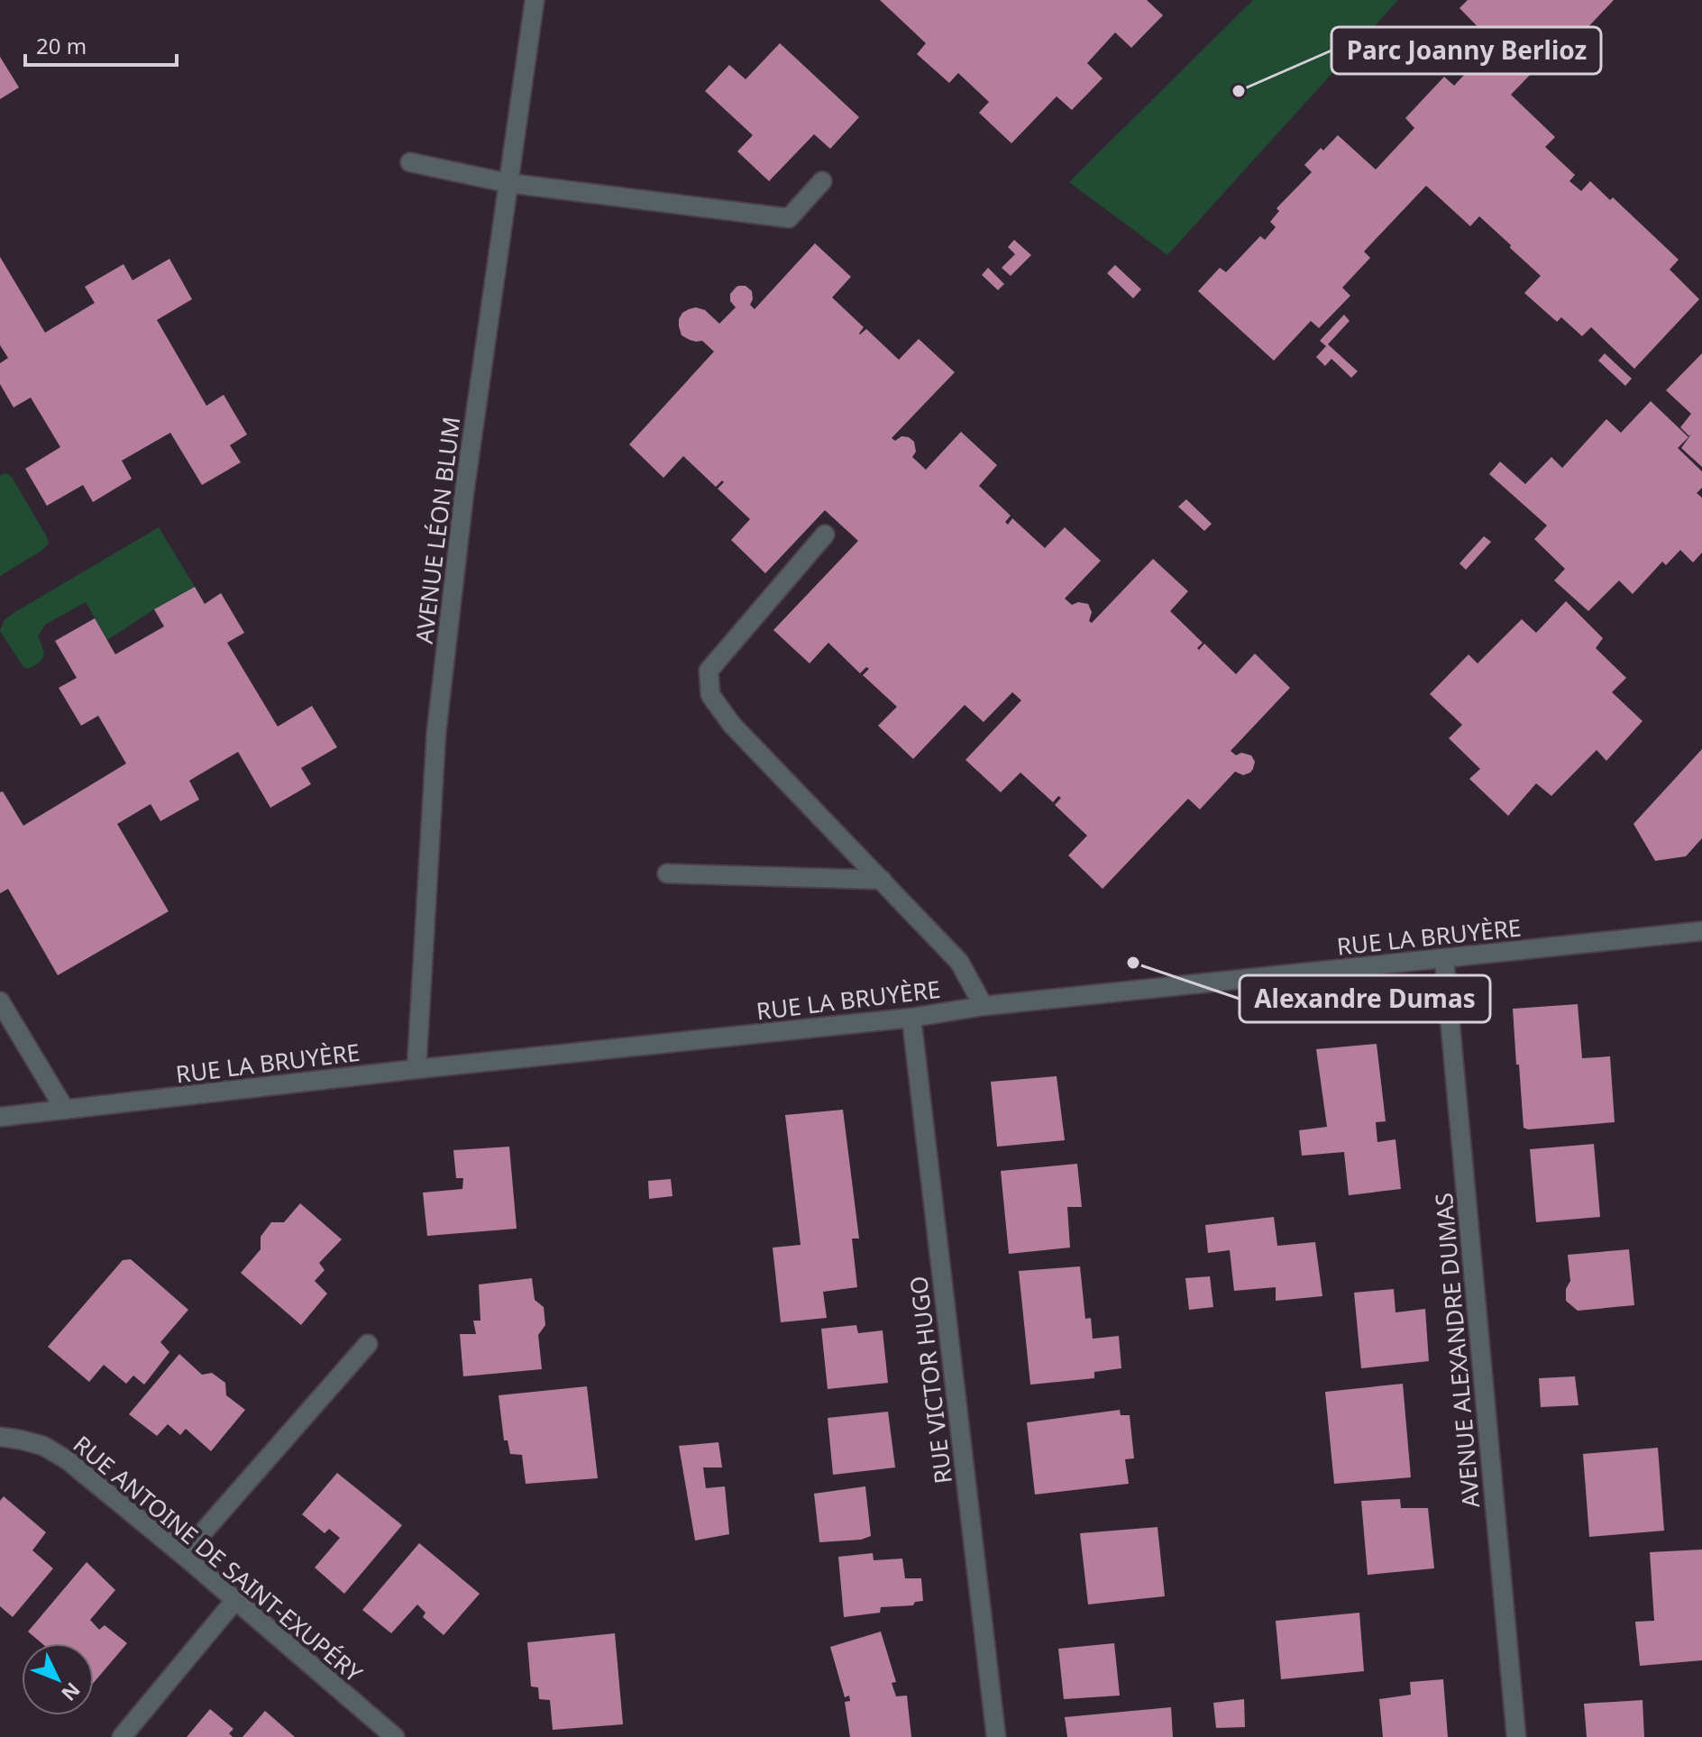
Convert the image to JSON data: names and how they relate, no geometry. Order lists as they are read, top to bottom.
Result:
{
  "streets": {
    "street": [
      "AVENUE LÉON BLUM",
      "RUE LA BRUYÈRE",
      "AVENUE ALEXANDRE DUMAS",
      "RUE VICTOR HUGO",
      "RUE ANTOINE DE SAINT-EXUPÉRY"
    ]
  },
  "crossings": [
    ["AVENUE LÉON BLUM", "RUE LA BRUYÈRE"],
    ["RUE LA BRUYÈRE", "AVENUE ALEXANDRE DUMAS"],
    ["RUE LA BRUYÈRE", "RUE VICTOR HUGO"]
  ],
  "places": ["Parc Joanny Berlioz", "Alexandre Dumas"],
  "scale_bar": "20 m",
  "north": "bottom right"
}
